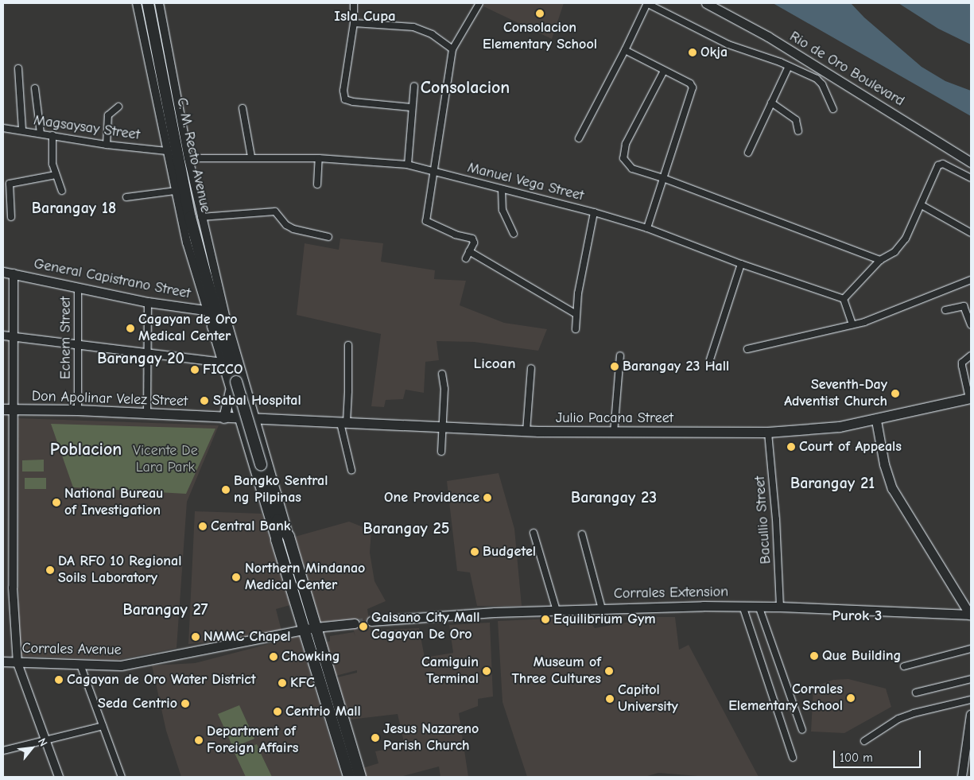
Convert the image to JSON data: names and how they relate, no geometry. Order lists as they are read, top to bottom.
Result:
{
  "streets": {
    "highway": ["C. M. Recto Avenue"],
    "main road": [
      "Rio de Oro Boulevard",
      "General Capistrano Street",
      "Don Apolinar Velez Street",
      "Julio Pacana Street",
      "Corrales Extension",
      "Corrales Avenue"
    ],
    "street": [
      "Magsaysay Street",
      "Manuel Vega Street",
      "Echem Street",
      "Bacullio Street"
    ]
  },
  "crossings": [
    ["C. M. Recto Avenue", "General Capistrano Street"],
    ["C. M. Recto Avenue", "Don Apolinar Velez Street"],
    ["C. M. Recto Avenue", "Julio Pacana Street"],
    ["C. M. Recto Avenue", "Corrales Avenue"],
    ["General Capistrano Street", "Echem Street"],
    ["Echem Street", "Don Apolinar Velez Street"],
    ["Don Apolinar Velez Street", "Julio Pacana Street"],
    ["Julio Pacana Street", "Bacullio Street"],
    ["Bacullio Street", "Corrales Extension"]
  ],
  "districts": [
    "Isla Cupa",
    "Consolacion",
    "Barangay 18",
    "Barangay 20",
    "Licoan",
    "Poblacion",
    "Barangay 21",
    "Barangay 23",
    "Barangay 25",
    "Barangay 27",
    "Purok 3"
  ],
  "parks": ["Vicente De Lara Park"],
  "places": [
    "Consolacion Elementary School",
    "Okja",
    "Cagayan de Oro Medical Center",
    "Barangay 23 Hall",
    "FICCO",
    "Seventh-Day Adventist Church",
    "Sabal Hospital",
    "Court of Appeals",
    "Bangko Sentral ng Pilpinas",
    "One Providence",
    "National Bureau of Investigation",
    "Central Bank",
    "Budgetel",
    "DA RFO 10 Regional Soils Laboratory",
    "Northern Mindanao Medical Center",
    "Equilibrium Gym",
    "Gaisano City Mall Cagayan De Oro",
    "NMMC Chapel",
    "Que Building",
    "Chowking",
    "Camiguin Terminal",
    "Museum of Three Cultures",
    "Cagayan de Oro Water District",
    "KFC",
    "Corrales Elementary School",
    "Capitol University",
    "Seda Centrio",
    "Centrio Mall",
    "Jesus Nazareno Parish Church",
    "Department of Foreign Affairs"
  ],
  "scale_bar": "100 m",
  "north": "top right"
}
